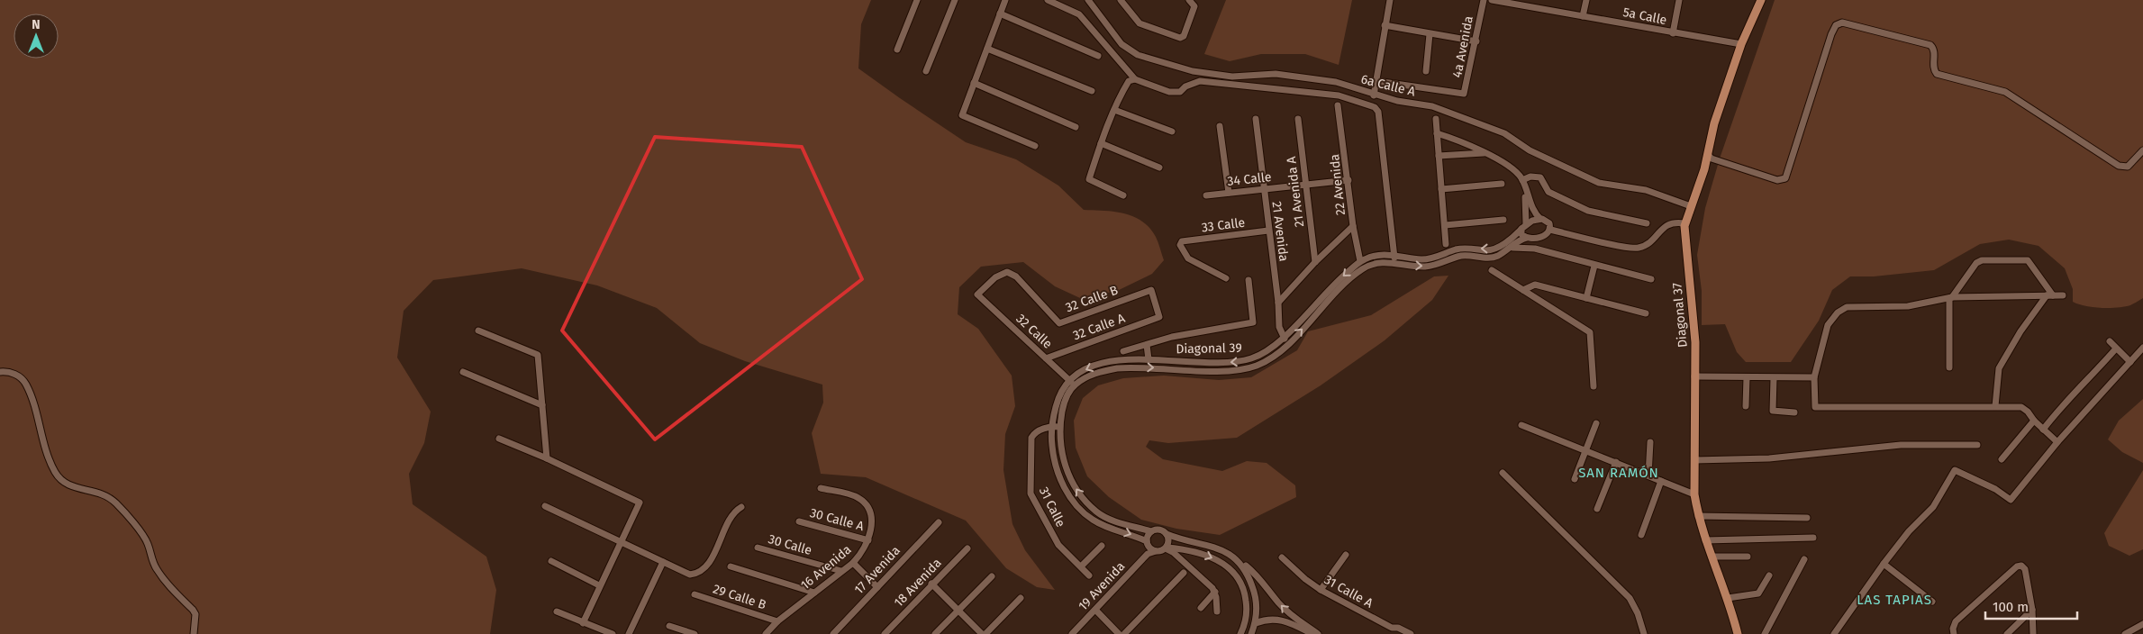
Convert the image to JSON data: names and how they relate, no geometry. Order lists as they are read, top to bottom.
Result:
{
  "streets": {
    "main road": ["Diagonal 37"],
    "street": [
      "5a Calle",
      "4a Avenida",
      "6a Calle A",
      "34 Calle",
      "22 Avenida",
      "21 Avenida A",
      "33 Calle",
      "21 Avenida",
      "32 Calle B",
      "32 Calle A",
      "32 Calle",
      "Diagonal 39",
      "31 Calle",
      "30 Calle A",
      "30 Calle",
      "16 Avenida",
      "17 Avenida",
      "18 Avenida",
      "19 Avenida",
      "31 Calle A",
      "29 Calle B"
    ]
  },
  "crossings": [
    ["5a Calle", "Diagonal 37"],
    ["6a Calle A", "Diagonal 37"],
    ["34 Calle", "22 Avenida"],
    ["34 Calle", "21 Avenida A"],
    ["34 Calle", "21 Avenida"],
    ["22 Avenida", "Diagonal 39"],
    ["33 Calle", "21 Avenida"],
    ["21 Avenida", "Diagonal 39"],
    ["32 Calle B", "32 Calle A"],
    ["32 Calle B", "32 Calle"],
    ["32 Calle A", "32 Calle"],
    ["32 Calle", "Diagonal 39"],
    ["30 Calle A", "16 Avenida"],
    ["30 Calle", "16 Avenida"],
    ["16 Avenida", "29 Calle B"]
  ],
  "districts": ["SAN RAMÓN", "LAS TAPIAS"],
  "scale_bar": "100 m",
  "north": "top"
}
